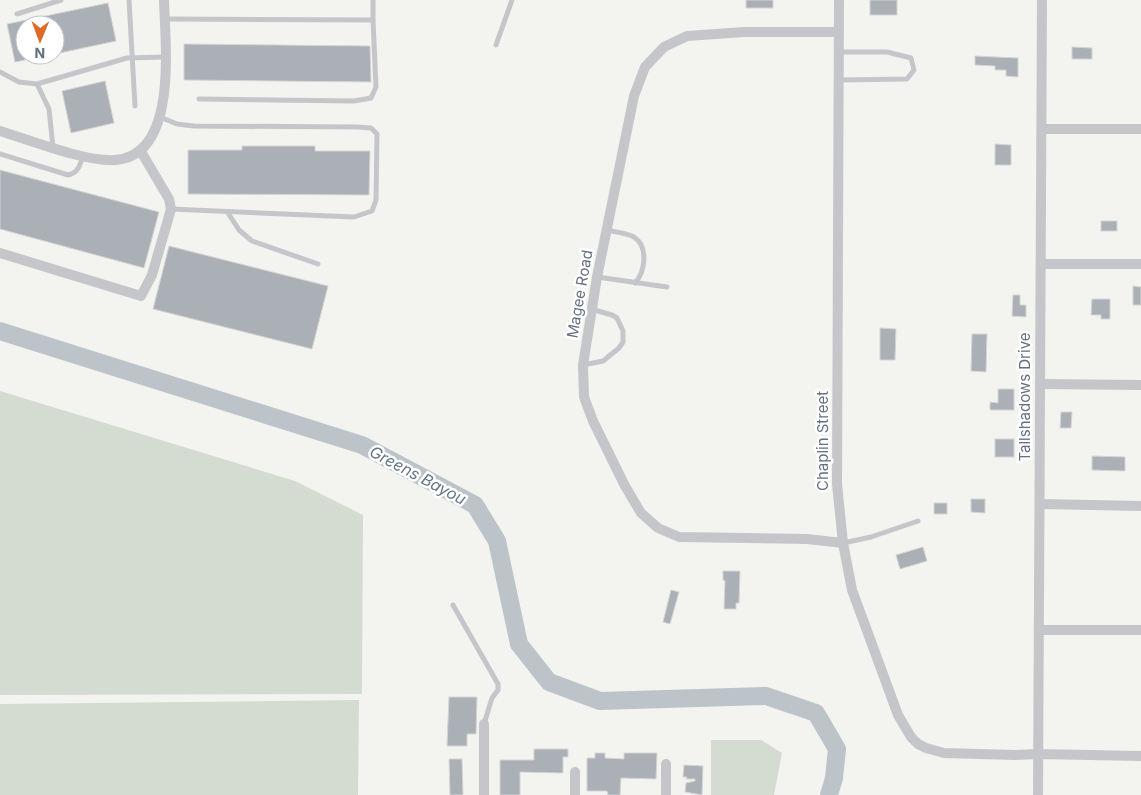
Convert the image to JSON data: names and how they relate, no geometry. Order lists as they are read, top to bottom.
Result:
{
  "streets": {
    "street": ["Magee Road", "Tallshadows Drive", "Chaplin Street"]
  },
  "crossings": [
    ["Magee Road", "Chaplin Street"],
    ["Tallshadows Drive", "Chaplin Street"]
  ],
  "water": ["Greens Bayou"],
  "north": "bottom"
}
